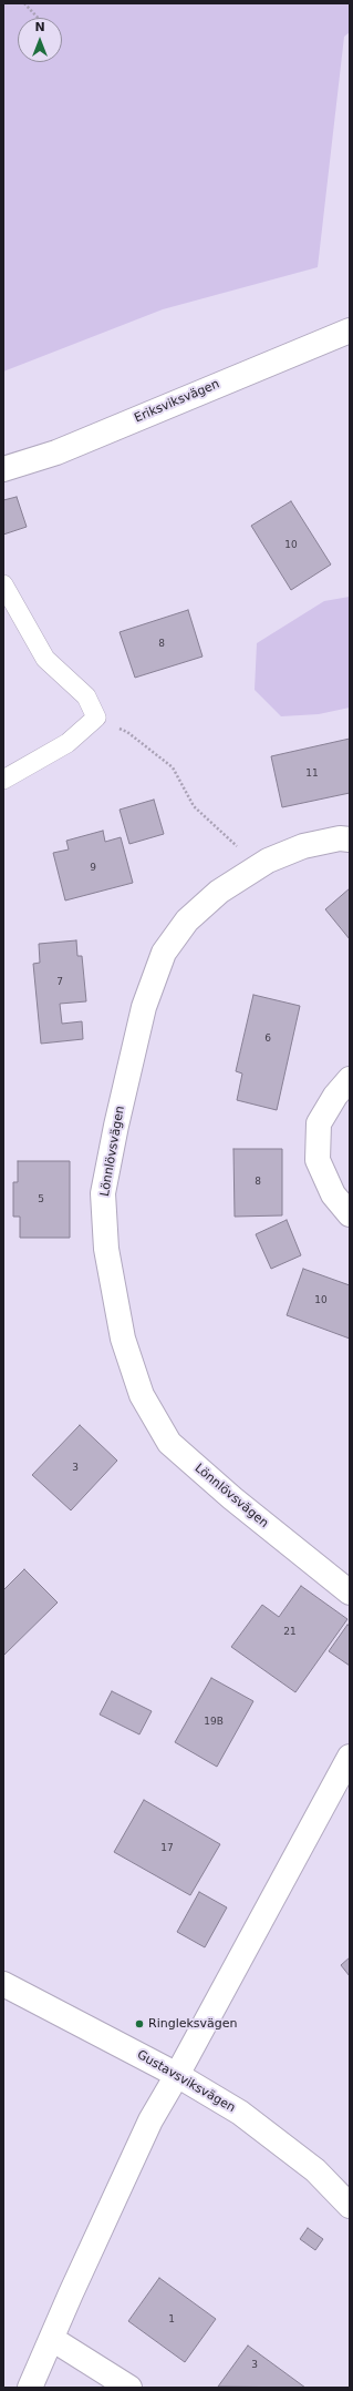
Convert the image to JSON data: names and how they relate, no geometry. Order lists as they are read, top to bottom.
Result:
{
  "streets": {
    "street": ["Eriksviksvägen", "Lönnlövsvägen", "Gustavsviksvägen"]
  },
  "places": ["Ringleksvägen"],
  "house_numbers": [
    "10",
    "8",
    "11",
    "9",
    "7",
    "6",
    "8",
    "5",
    "10",
    "3",
    "21",
    "19B",
    "17",
    "1",
    "3"
  ],
  "north": "top"
}
